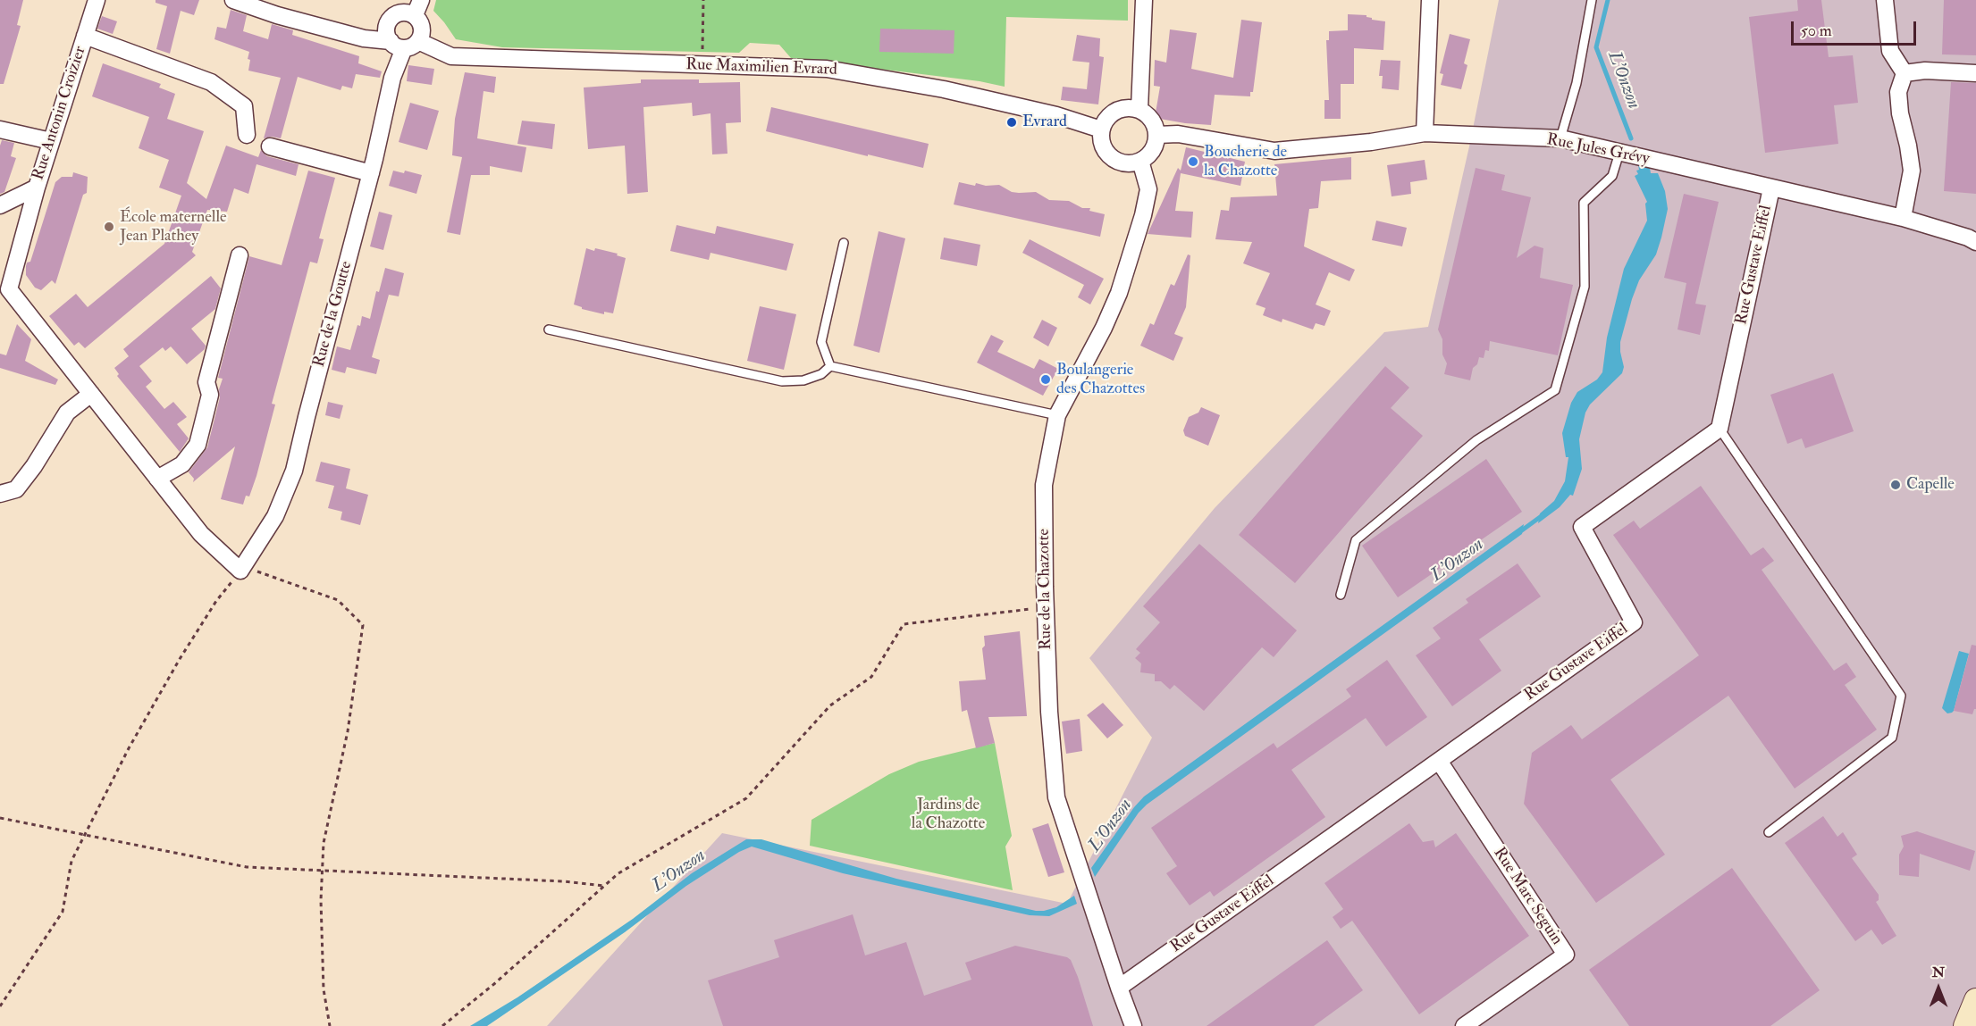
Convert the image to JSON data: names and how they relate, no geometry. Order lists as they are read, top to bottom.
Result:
{
  "streets": {
    "street": [
      "Rue Maximilien Evrard",
      "Rue Antonin Croizier",
      "Rue Jules Grévy",
      "Rue Gustave Eiffel",
      "Rue de la Goutte",
      "Rue de la Chazotte",
      "Rue Marc Seguin"
    ]
  },
  "crossings": [
    ["Rue Maximilien Evrard", "Rue Jules Grévy"],
    ["Rue Maximilien Evrard", "Rue de la Goutte"],
    ["Rue Maximilien Evrard", "Rue de la Chazotte"],
    ["Rue Jules Grévy", "Rue Gustave Eiffel"],
    ["Rue Jules Grévy", "Rue de la Chazotte"],
    ["Rue Gustave Eiffel", "Rue de la Chazotte"],
    ["Rue Gustave Eiffel", "Rue Marc Seguin"]
  ],
  "water": ["L'Onzon"],
  "parks": ["Jardins de la Chazotte"],
  "places": [
    "Evrard",
    "Boucherie de la Chazotte",
    "École maternelle Jean Plathey",
    "Boulangerie des Chazottes",
    "Capelle"
  ],
  "scale_bar": "50 m",
  "north": "top"
}
